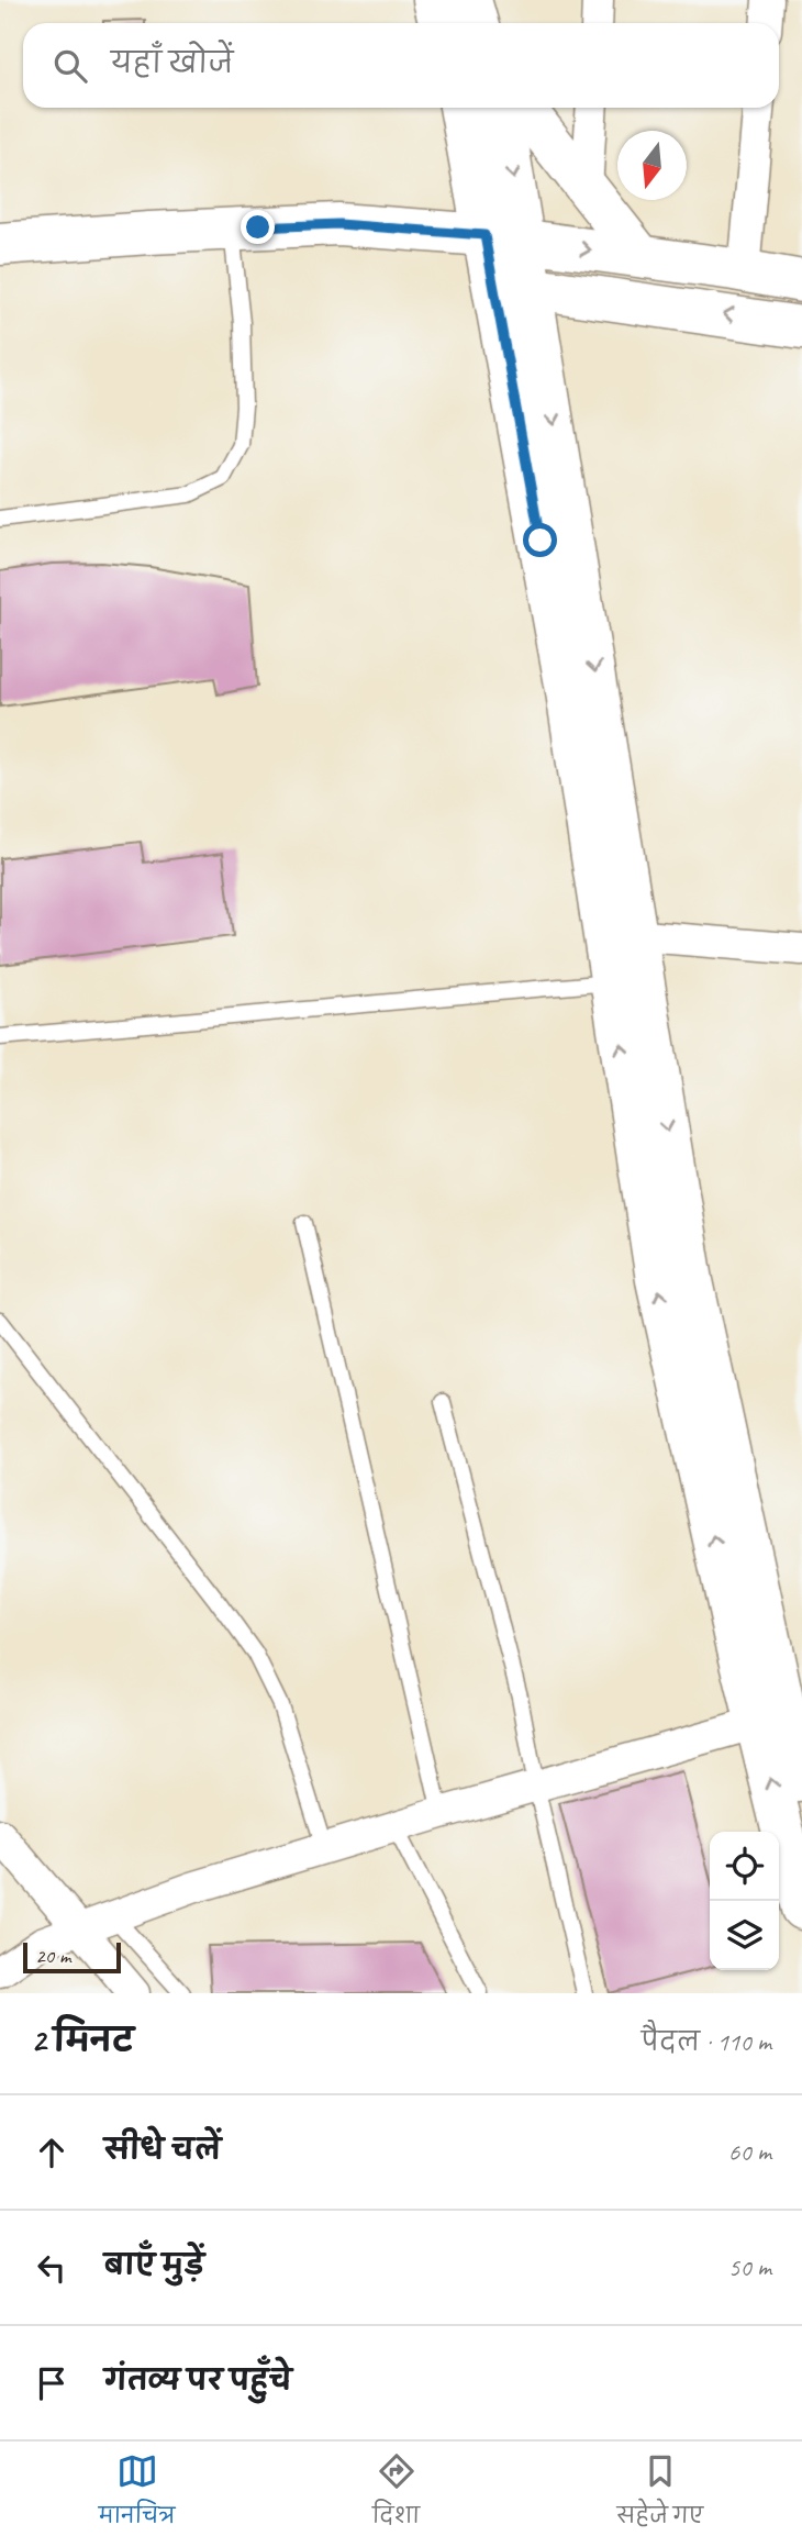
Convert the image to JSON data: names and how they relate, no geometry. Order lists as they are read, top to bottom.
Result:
{
  "scale_bar": "20 m",
  "north": "bottom",
  "page": {
    "search": "यहाँ खोजें",
    "scale": "20 m",
    "heading": ["2 मिनट", "पैदल · 110 m"],
    "list": [
      ["सीधे चलें", "60 m"],
      ["बाएँ मुड़ें", "50 m"],
      "गंतव्य पर पहुँचे"
    ],
    "nav": ["मानचित्र", "दिशा", "सहेजे गए"]
  }
}
